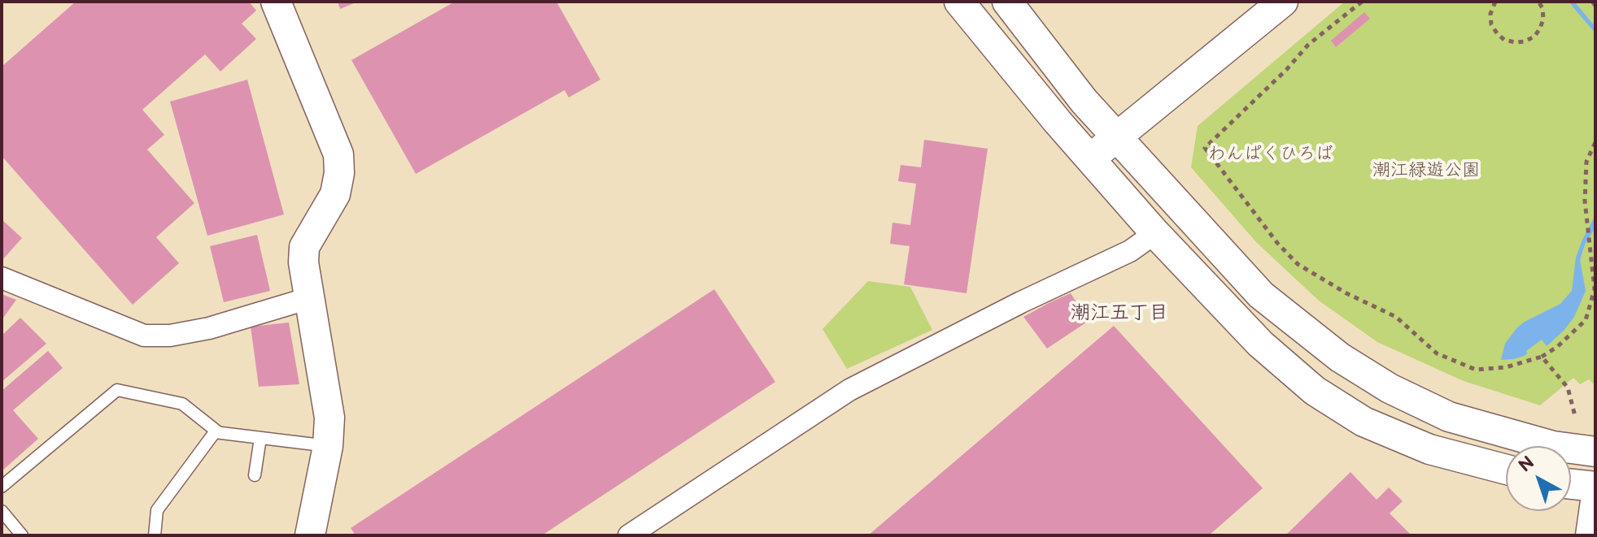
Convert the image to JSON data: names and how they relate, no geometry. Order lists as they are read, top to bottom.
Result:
{
  "districts": ["潮江五丁目"],
  "parks": ["わんぱくひろば", "潮江緑遊公園"],
  "north": "top left"
}
